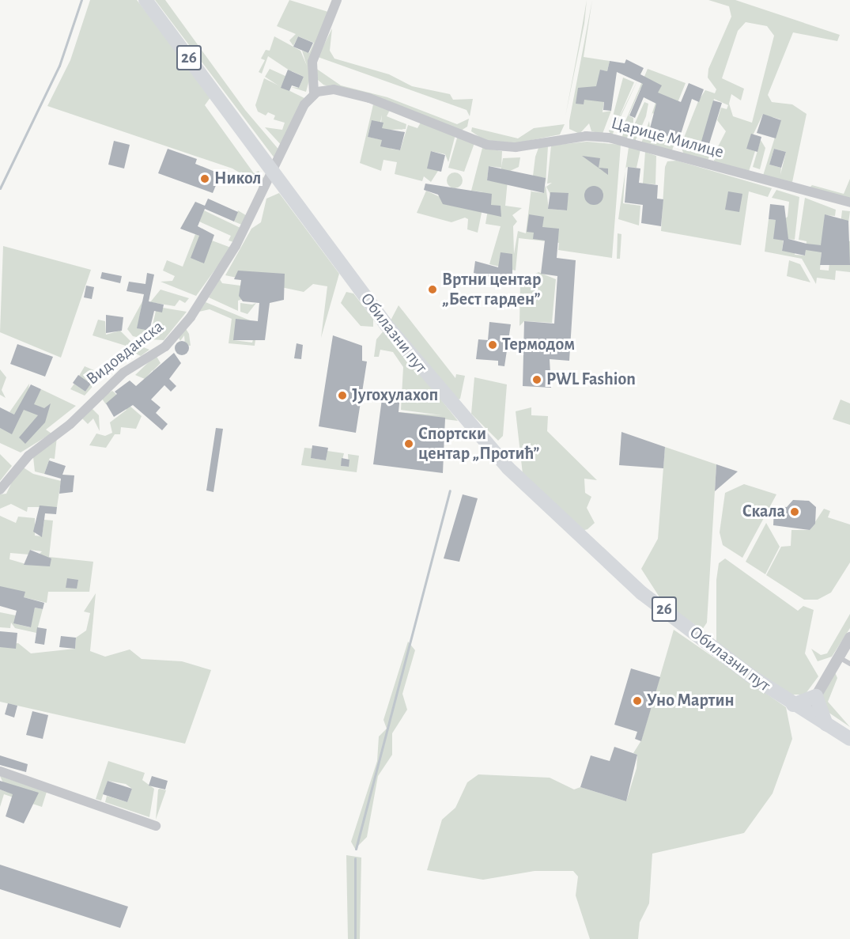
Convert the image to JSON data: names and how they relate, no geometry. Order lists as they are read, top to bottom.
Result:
{
  "streets": {
    "main road": ["26", "Обилазни пут"],
    "street": ["Царице Милице", "Видовданска"]
  },
  "crossings": [
    ["Обилазни пут", "Видовданска"]
  ],
  "places": [
    "Никол",
    "Вртни центар „Бест гарден”",
    "Термодом",
    "PWL Fashion",
    "Југохулахоп",
    "Спортски центар „Протић”",
    "Скала",
    "Уно Мартин"
  ]
}
